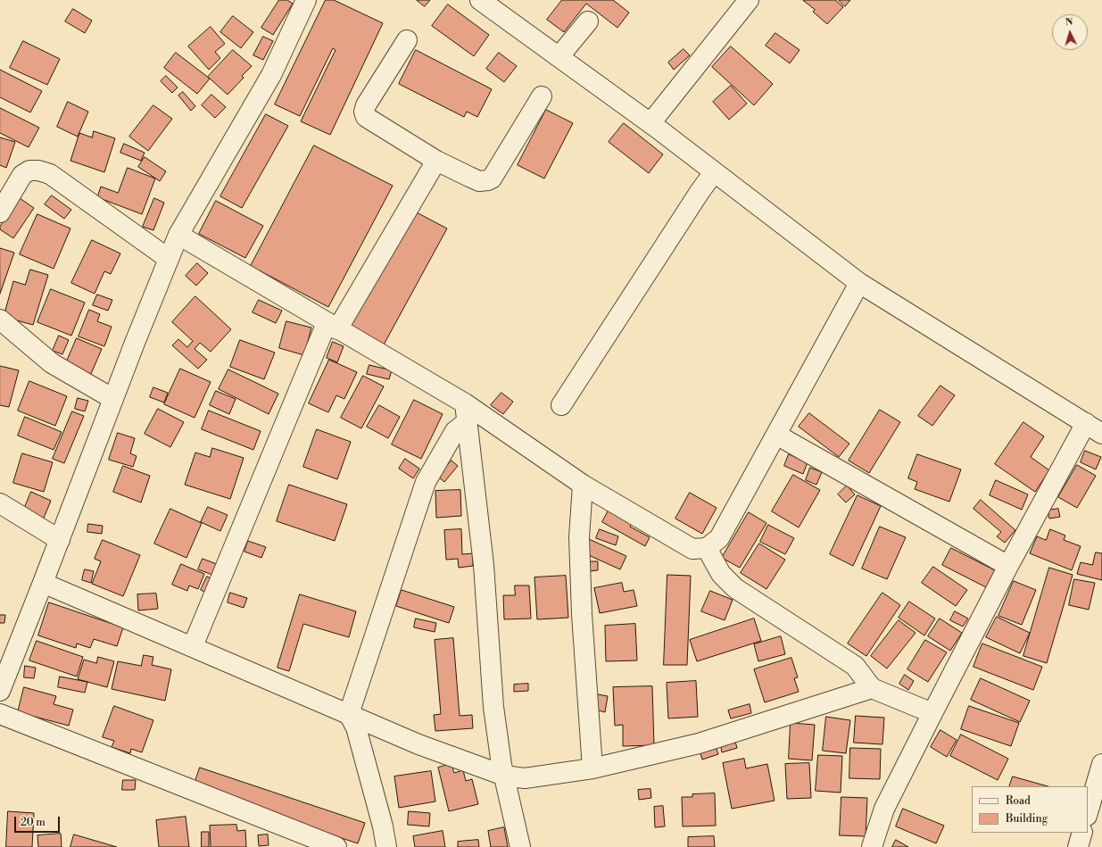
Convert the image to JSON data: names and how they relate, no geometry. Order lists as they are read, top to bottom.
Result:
{
  "legend": ["Road", "Building"],
  "scale_bar": "20 m",
  "north": "top"
}
